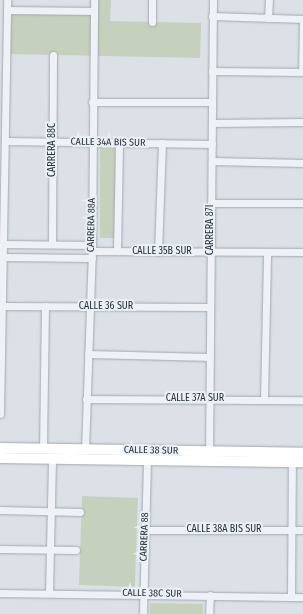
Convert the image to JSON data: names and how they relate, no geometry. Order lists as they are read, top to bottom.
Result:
{
  "streets": {
    "street": [
      "CALLE 34A BIS SUR",
      "CARRERA 88C",
      "CARRERA 88A",
      "CARRERA 87I",
      "CALLE 35B SUR",
      "CALLE 36 SUR",
      "CALLE 37A SUR",
      "CALLE 38 SUR",
      "CALLE 38A BIS SUR",
      "CARRERA 88",
      "CALLE 38C SUR"
    ]
  },
  "crossings": [
    ["CALLE 34A BIS SUR", "CARRERA 88C"],
    ["CALLE 34A BIS SUR", "CARRERA 88A"],
    ["CALLE 34A BIS SUR", "CARRERA 87I"],
    ["CARRERA 88C", "CALLE 35B SUR"],
    ["CARRERA 88A", "CALLE 35B SUR"],
    ["CARRERA 88A", "CALLE 36 SUR"],
    ["CARRERA 88A", "CALLE 37A SUR"],
    ["CARRERA 88A", "CALLE 38 SUR"],
    ["CARRERA 87I", "CALLE 35B SUR"],
    ["CARRERA 87I", "CALLE 36 SUR"],
    ["CARRERA 87I", "CALLE 37A SUR"],
    ["CARRERA 87I", "CALLE 38 SUR"],
    ["CALLE 38 SUR", "CARRERA 88"],
    ["CALLE 38A BIS SUR", "CARRERA 88"],
    ["CARRERA 88", "CALLE 38C SUR"]
  ]
}
